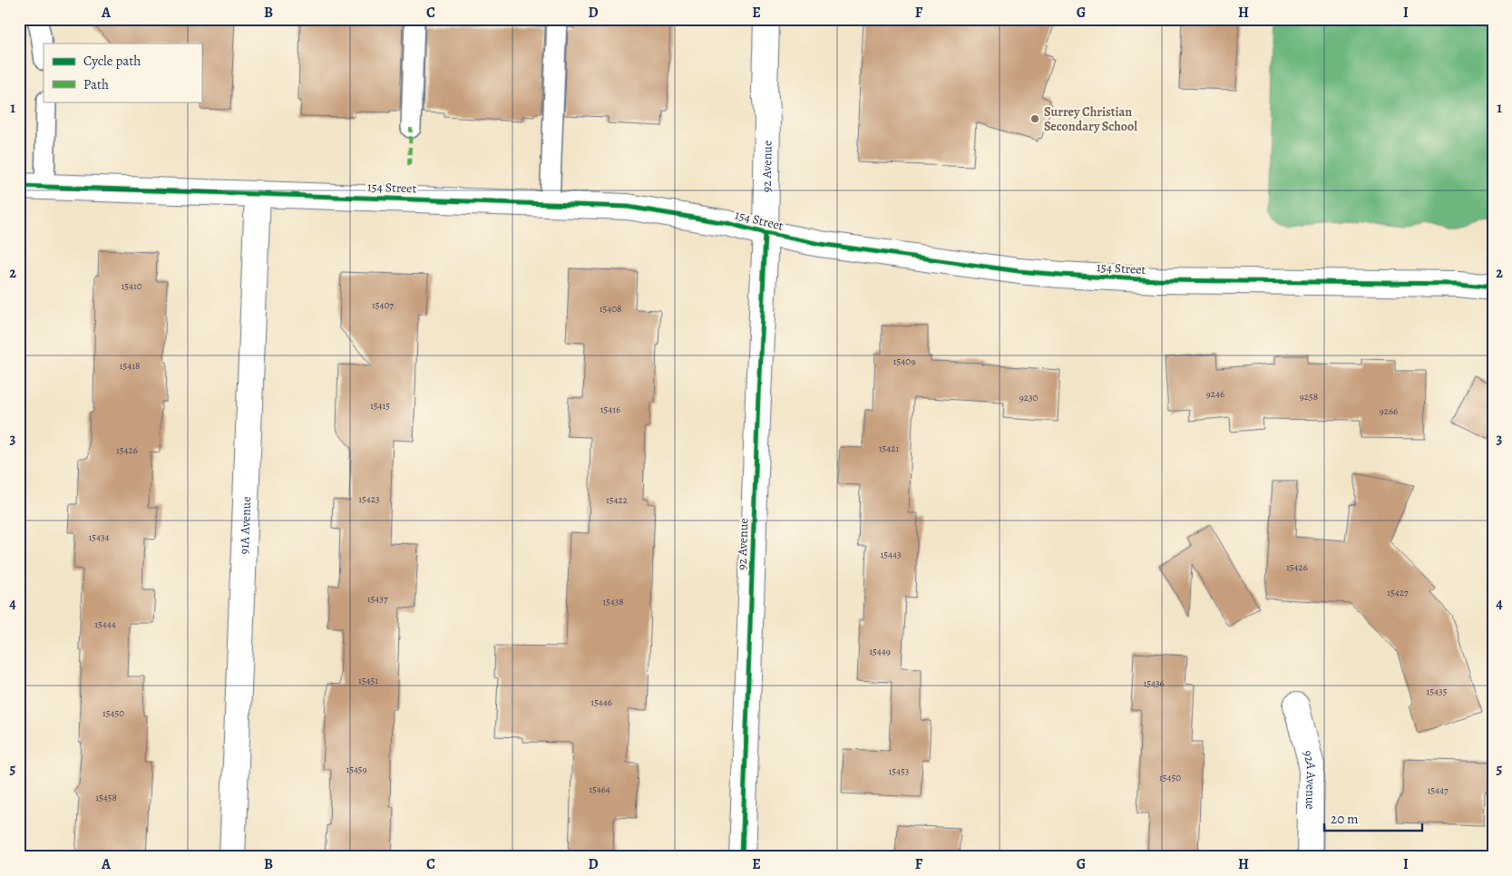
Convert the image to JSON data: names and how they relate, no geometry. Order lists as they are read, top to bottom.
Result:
{
  "streets": {
    "street": [
      "92 Avenue",
      "154 Street",
      "91A Avenue",
      "92A Avenue"
    ]
  },
  "crossings": [
    ["92 Avenue", "154 Street"],
    ["154 Street", "91A Avenue"]
  ],
  "places": ["Surrey Christian Secondary School"],
  "house_numbers": [
    "15410",
    "15407",
    "15408",
    "15409",
    "15418",
    "9246",
    "9258",
    "9230",
    "15415",
    "15416",
    "9266",
    "15421",
    "15426",
    "15423",
    "15422",
    "15434",
    "15443",
    "15426",
    "15427",
    "15437",
    "15438",
    "15444",
    "15449",
    "15451",
    "15436",
    "15435",
    "15446",
    "15450",
    "15459",
    "15453",
    "15450",
    "15464",
    "15447",
    "15458"
  ],
  "legend": ["Cycle path", "Path"],
  "scale_bar": "20 m",
  "grid": {
    "columns": [
      "A",
      "B",
      "C",
      "D",
      "E",
      "F",
      "G",
      "H",
      "I"
    ],
    "rows": [
      "1",
      "2",
      "3",
      "4",
      "5"
    ]
  }
}
